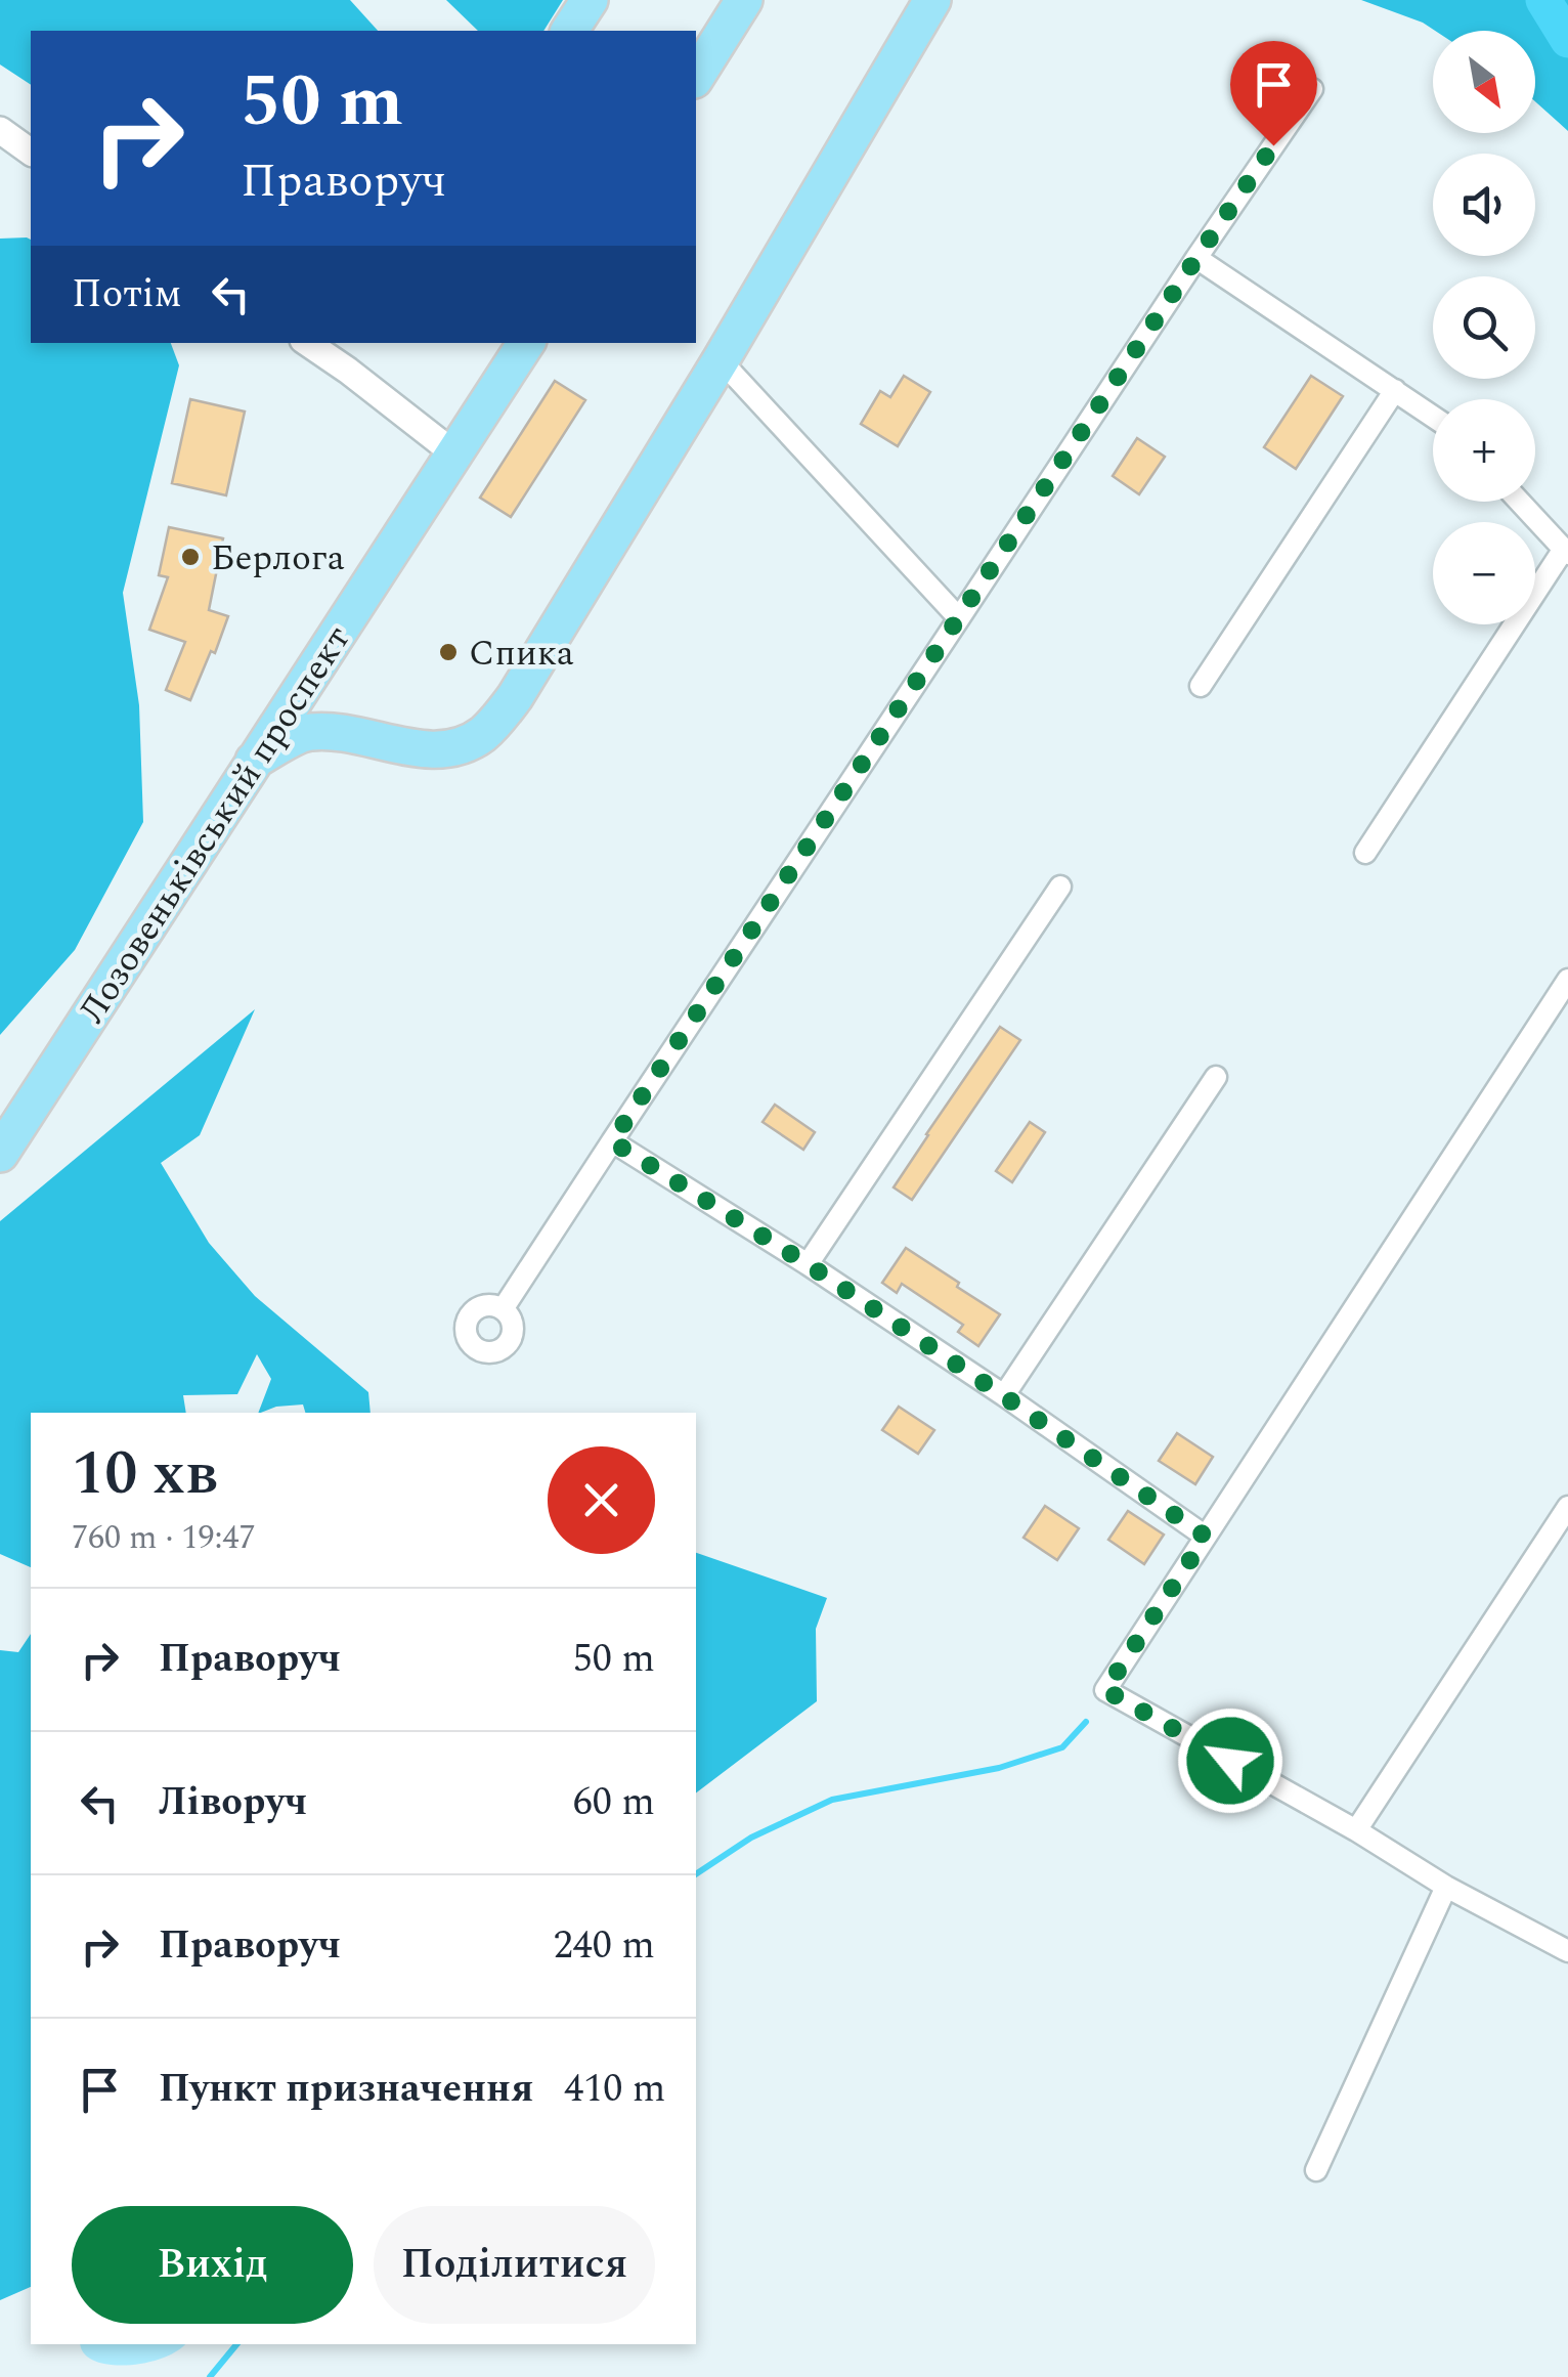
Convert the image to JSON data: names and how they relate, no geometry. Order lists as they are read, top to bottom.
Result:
{
  "streets": {
    "highway": ["Лозовеньківський проспект"]
  },
  "places": ["Берлога", "Спика"],
  "north": "bottom right",
  "page": {
    "map_buttons": ["+", "−"],
    "turn": ["50 m", "Праворуч"],
    "then": "Потім",
    "heading": ["10 хв", "760 m · 19:47"],
    "list": [
      {
        "name": "Праворуч",
        "value": "50 m"
      },
      {
        "name": "Ліворуч",
        "value": "60 m"
      },
      {
        "name": "Праворуч",
        "value": "240 m"
      },
      {
        "name": "Пункт призначення",
        "value": "410 m"
      }
    ],
    "buttons": ["Вихід", "Поділитися"]
  }
}
